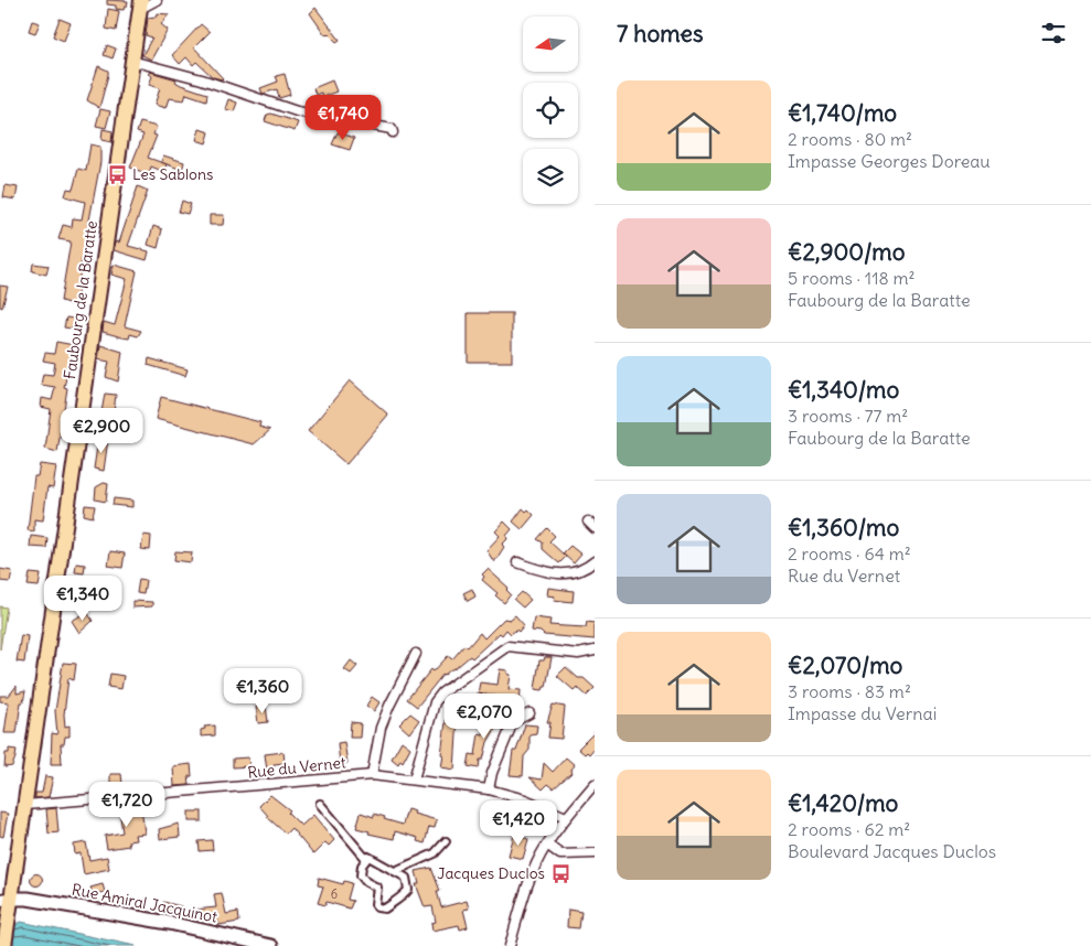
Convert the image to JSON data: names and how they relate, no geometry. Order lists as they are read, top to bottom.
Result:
{
  "streets": {
    "main road": ["Faubourg de la Baratte", "Rue Amiral Jacquinot"],
    "street": ["Rue du Vernet"]
  },
  "crossings": [
    ["Faubourg de la Baratte", "Rue du Vernet"],
    ["Faubourg de la Baratte", "Rue Amiral Jacquinot"]
  ],
  "places": {
    "bus stop": ["Les Sablons", "Jacques Duclos"]
  },
  "house_numbers": ["6"],
  "north": "left",
  "page": {
    "heading": "7 homes",
    "list": [
      {
        "name": "€1,740/mo",
        "note": "2 rooms · 80 m² · Impasse Georges Doreau"
      },
      {
        "name": "€2,900/mo",
        "note": "5 rooms · 118 m² · Faubourg de la Baratte"
      },
      {
        "name": "€1,340/mo",
        "note": "3 rooms · 77 m² · Faubourg de la Baratte"
      },
      {
        "name": "€1,360/mo",
        "note": "2 rooms · 64 m² · Rue du Vernet"
      },
      {
        "name": "€2,070/mo",
        "note": "3 rooms · 83 m² · Impasse du Vernai"
      },
      {
        "name": "€1,420/mo",
        "note": "2 rooms · 62 m² · Boulevard Jacques Duclos"
      }
    ],
    "price": [
      "€1,740",
      "€2,900",
      "€1,340",
      "€1,360",
      "€2,070",
      "€1,720",
      "€1,420"
    ]
  }
}
